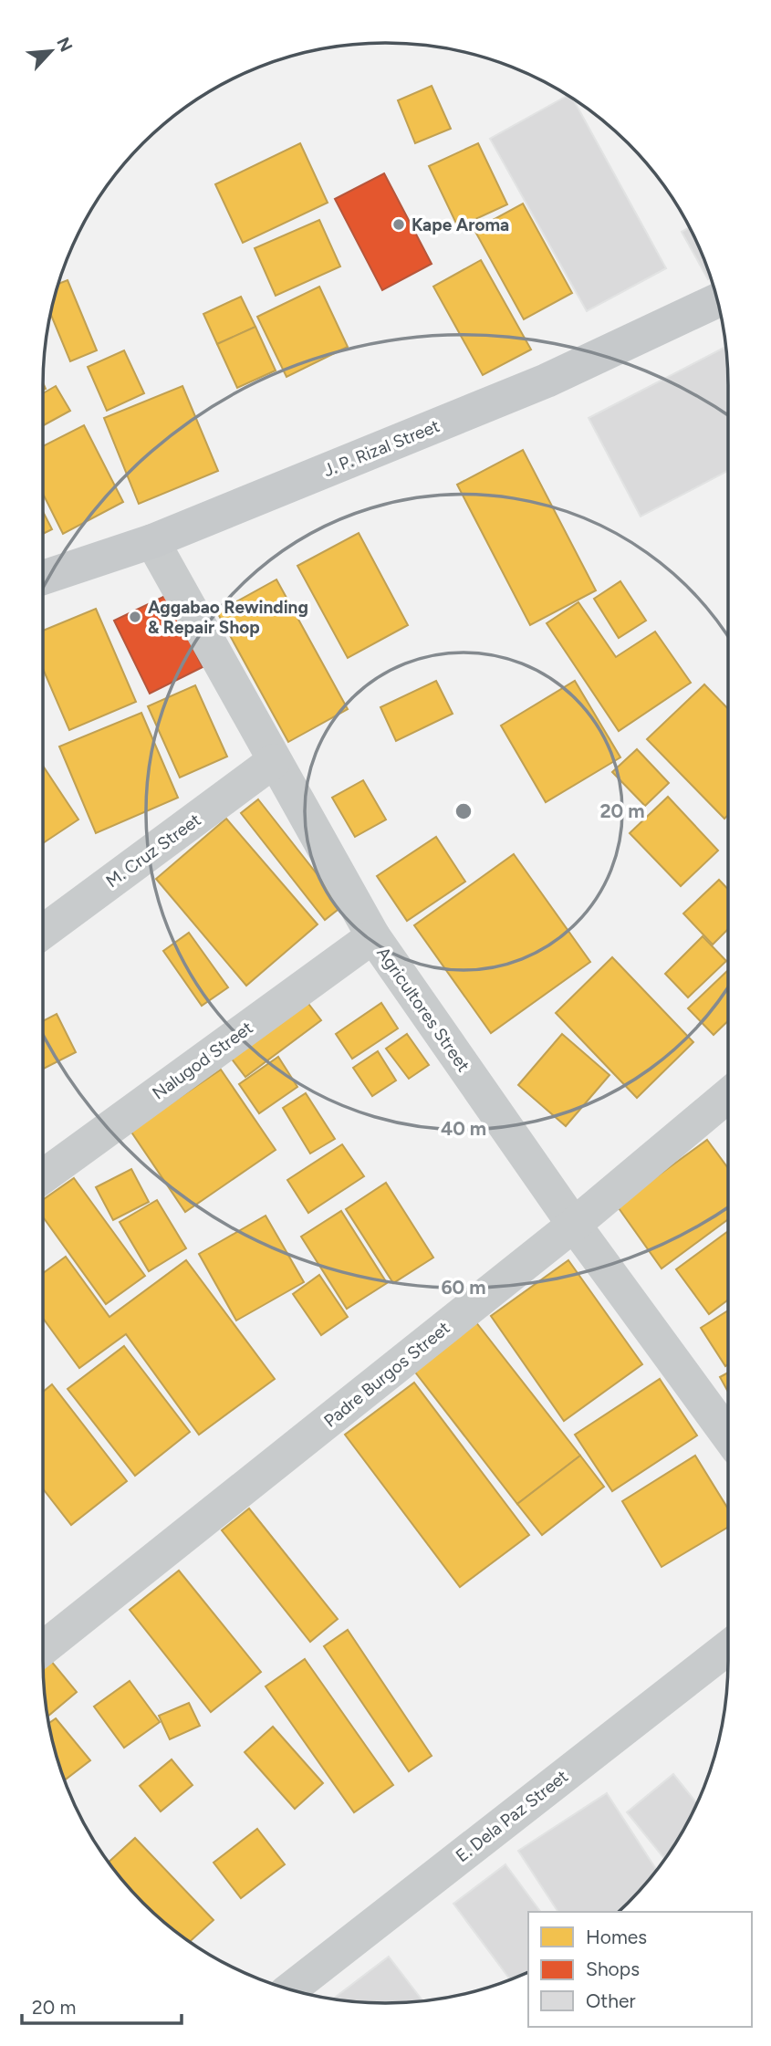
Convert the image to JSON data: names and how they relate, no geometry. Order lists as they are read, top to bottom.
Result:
{
  "streets": {
    "main road": ["J. P. Rizal Street"],
    "street": [
      "M. Cruz Street",
      "Agricultores Street",
      "Nalugod Street",
      "Padre Burgos Street",
      "E. Dela Paz Street"
    ]
  },
  "crossings": [
    ["J. P. Rizal Street", "Agricultores Street"],
    ["M. Cruz Street", "Agricultores Street"],
    ["Agricultores Street", "Nalugod Street"],
    ["Agricultores Street", "Padre Burgos Street"]
  ],
  "places": ["Kape Aroma", "Aggabao Rewinding & Repair Shop"],
  "legend": ["Homes", "Shops", "Other"],
  "scale_bar": "20 m",
  "north": "top right",
  "rings": ["20 m", "40 m", "60 m"]
}
